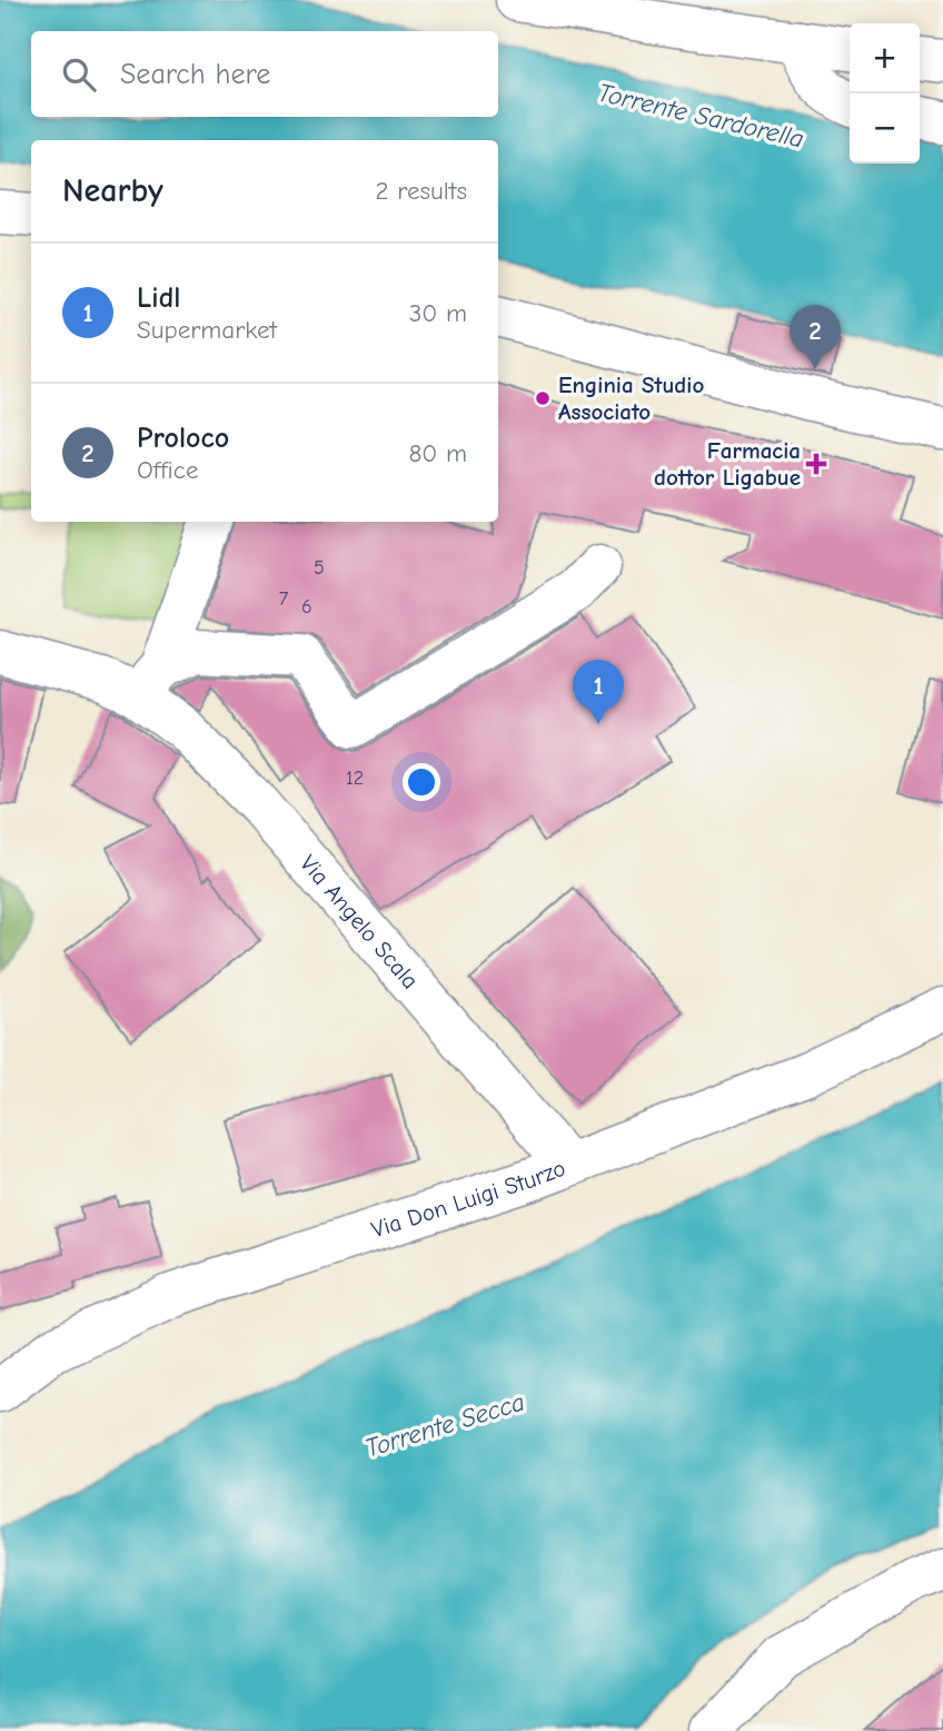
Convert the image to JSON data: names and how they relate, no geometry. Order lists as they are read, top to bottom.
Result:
{
  "streets": {
    "street": ["Via Angelo Scala", "Via Don Luigi Sturzo"]
  },
  "crossings": [
    ["Via Angelo Scala", "Via Don Luigi Sturzo"]
  ],
  "water": ["Torrente Sardorella", "Torrente Secca"],
  "places": {
    "other": ["Enginia Studio Associato"],
    "health": ["Farmacia dottor Ligabue"]
  },
  "house_numbers": [
    "5",
    "7",
    "6",
    "12"
  ],
  "page": {
    "map_buttons": ["+", "−"],
    "search": "Search here",
    "heading": ["Nearby", "2 results"],
    "list": [
      {
        "mark": "1",
        "name": "Lidl",
        "note": "Supermarket",
        "value": "30 m"
      },
      {
        "mark": "2",
        "name": "Proloco",
        "note": "Office",
        "value": "80 m"
      }
    ],
    "pins": ["2", "1"]
  }
}
